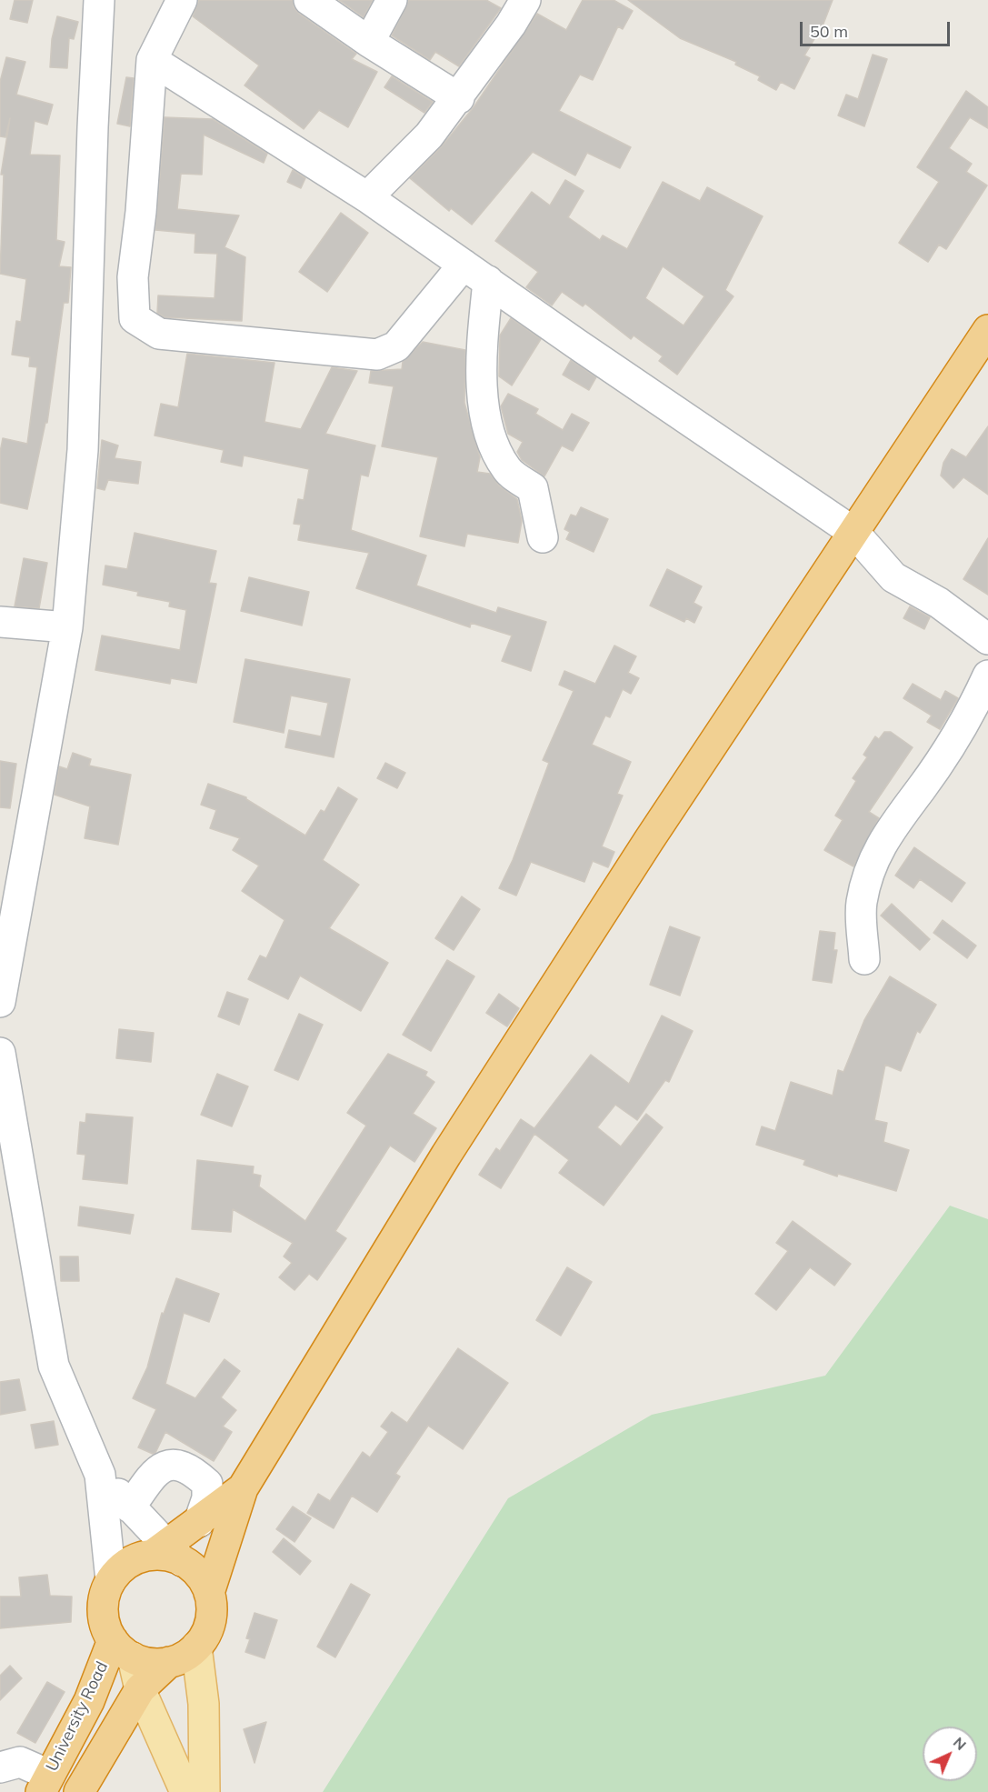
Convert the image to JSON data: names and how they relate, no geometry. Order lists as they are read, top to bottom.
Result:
{
  "streets": {
    "highway": ["University Road"]
  },
  "scale_bar": "50 m",
  "north": "top right"
}
